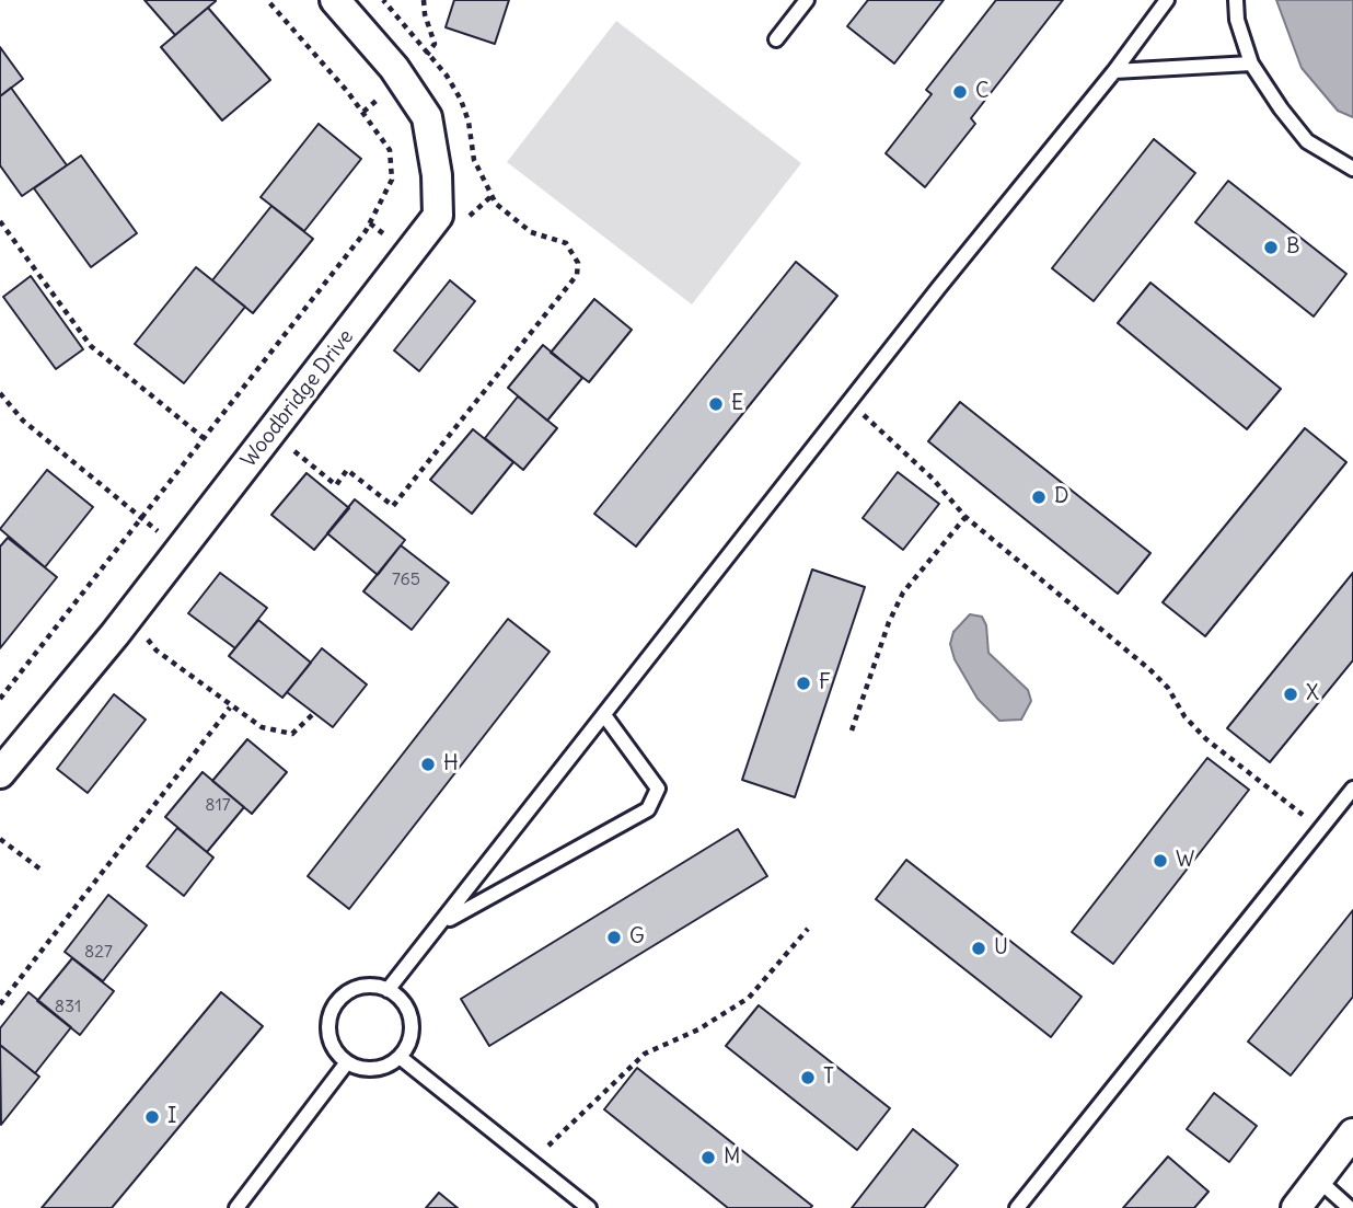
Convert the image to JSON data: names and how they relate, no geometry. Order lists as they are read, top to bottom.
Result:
{
  "streets": {
    "street": ["Woodbridge Drive"]
  },
  "places": [
    "C",
    "B",
    "E",
    "D",
    "F",
    "X",
    "H",
    "W",
    "G",
    "U",
    "T",
    "I",
    "M"
  ],
  "house_numbers": [
    "765",
    "817",
    "827",
    "831"
  ]
}
